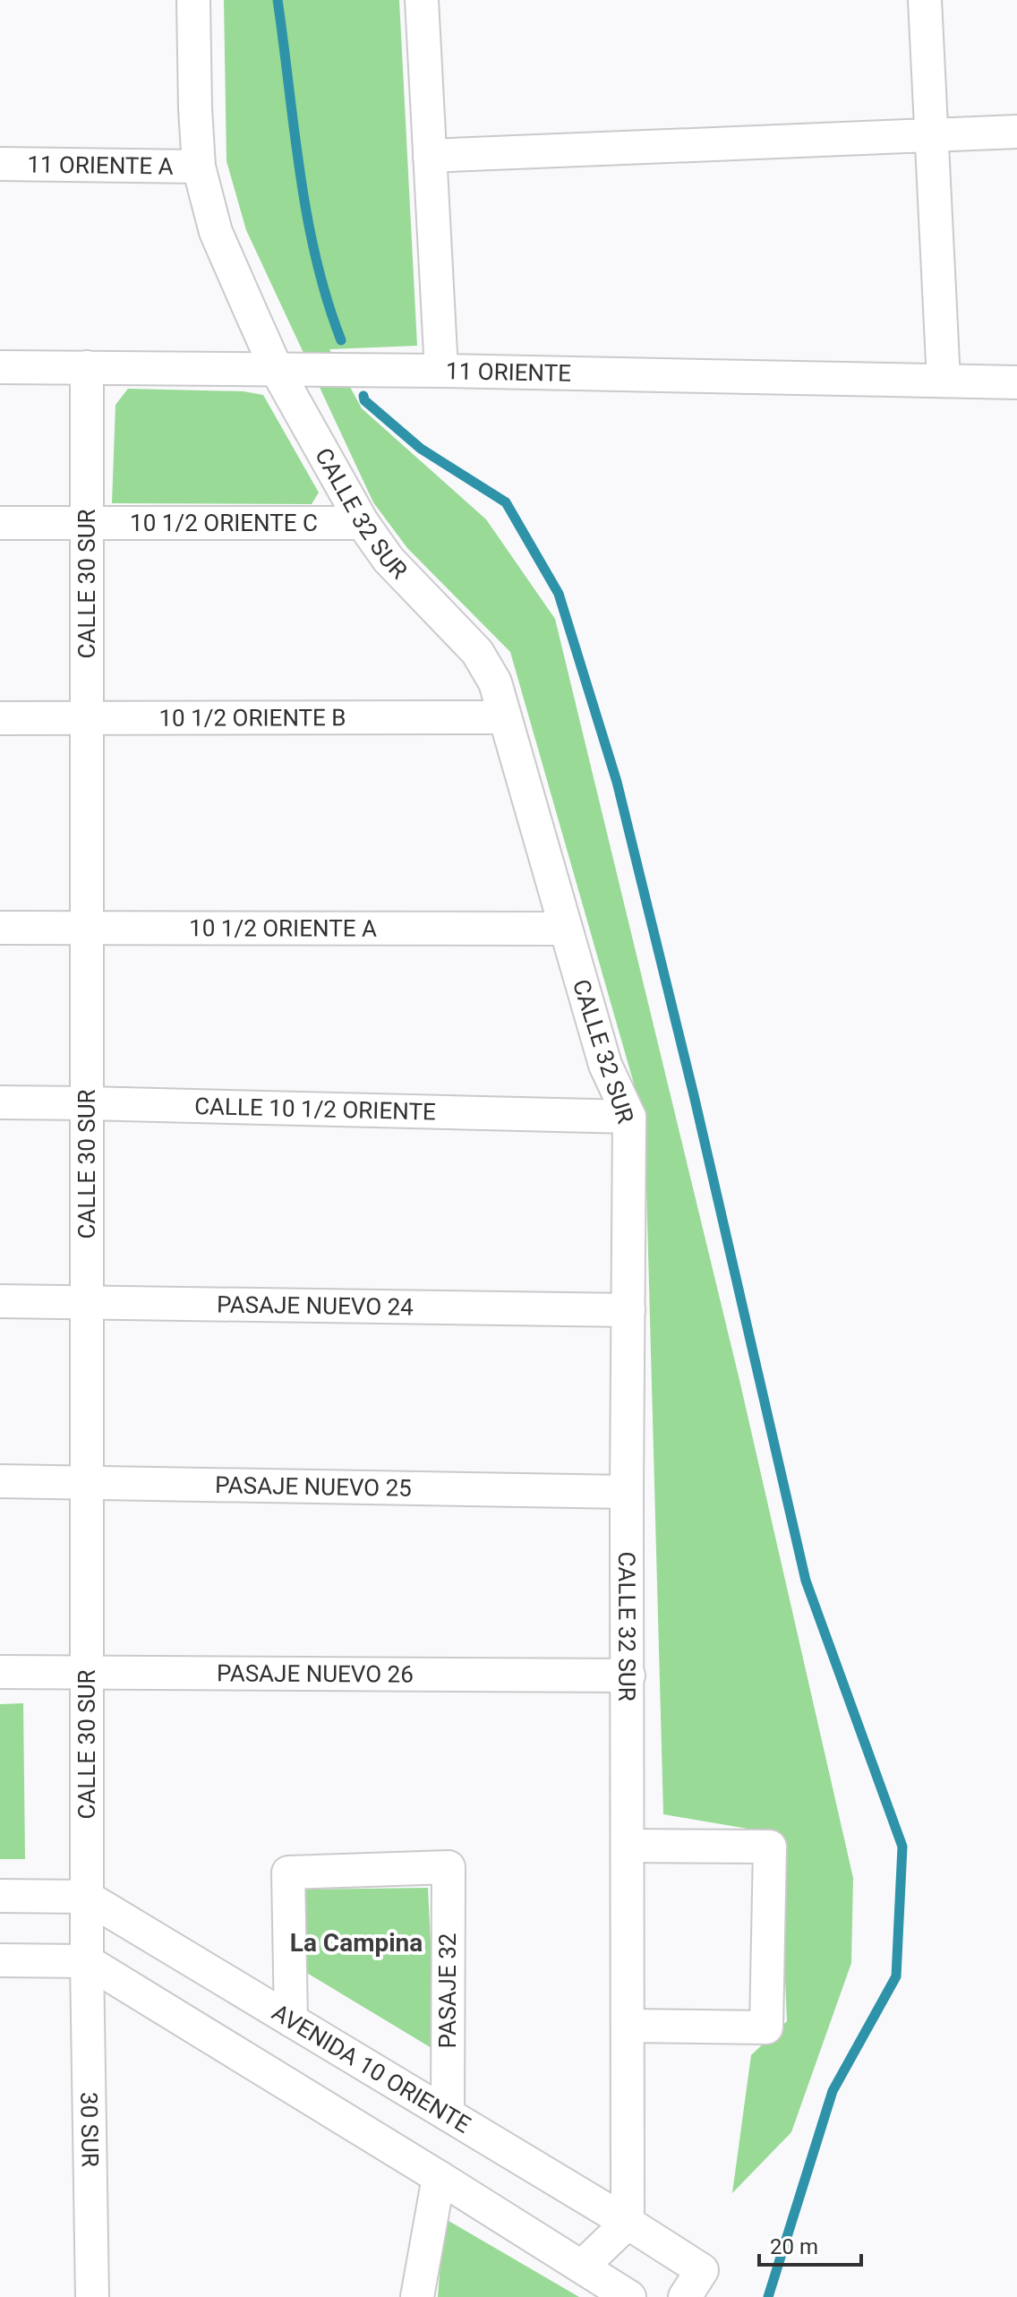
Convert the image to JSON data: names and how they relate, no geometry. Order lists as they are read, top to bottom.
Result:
{
  "streets": {
    "street": [
      "11 ORIENTE A",
      "11 ORIENTE",
      "CALLE 32 SUR",
      "10 1/2 ORIENTE C",
      "CALLE 30 SUR",
      "10 1/2 ORIENTE B",
      "10 1/2 ORIENTE A",
      "CALLE 10 1/2 ORIENTE",
      "PASAJE NUEVO 24",
      "PASAJE NUEVO 25",
      "PASAJE NUEVO 26",
      "PASAJE 32",
      "AVENIDA 10 ORIENTE",
      "30 SUR"
    ]
  },
  "crossings": [
    ["11 ORIENTE A", "CALLE 32 SUR"],
    ["11 ORIENTE", "CALLE 32 SUR"],
    ["11 ORIENTE", "CALLE 30 SUR"],
    ["CALLE 32 SUR", "10 1/2 ORIENTE C"],
    ["CALLE 32 SUR", "10 1/2 ORIENTE B"],
    ["CALLE 32 SUR", "10 1/2 ORIENTE A"],
    ["CALLE 32 SUR", "CALLE 10 1/2 ORIENTE"],
    ["CALLE 32 SUR", "PASAJE NUEVO 24"],
    ["CALLE 32 SUR", "PASAJE NUEVO 25"],
    ["CALLE 32 SUR", "PASAJE NUEVO 26"],
    ["CALLE 32 SUR", "AVENIDA 10 ORIENTE"],
    ["10 1/2 ORIENTE C", "CALLE 30 SUR"],
    ["CALLE 30 SUR", "10 1/2 ORIENTE B"],
    ["CALLE 30 SUR", "10 1/2 ORIENTE A"],
    ["CALLE 30 SUR", "CALLE 10 1/2 ORIENTE"],
    ["CALLE 30 SUR", "PASAJE NUEVO 24"],
    ["CALLE 30 SUR", "PASAJE NUEVO 25"],
    ["CALLE 30 SUR", "PASAJE NUEVO 26"],
    ["CALLE 30 SUR", "AVENIDA 10 ORIENTE"],
    ["CALLE 30 SUR", "30 SUR"],
    ["PASAJE 32", "AVENIDA 10 ORIENTE"]
  ],
  "districts": ["La Campina"],
  "scale_bar": "20 m"
}
